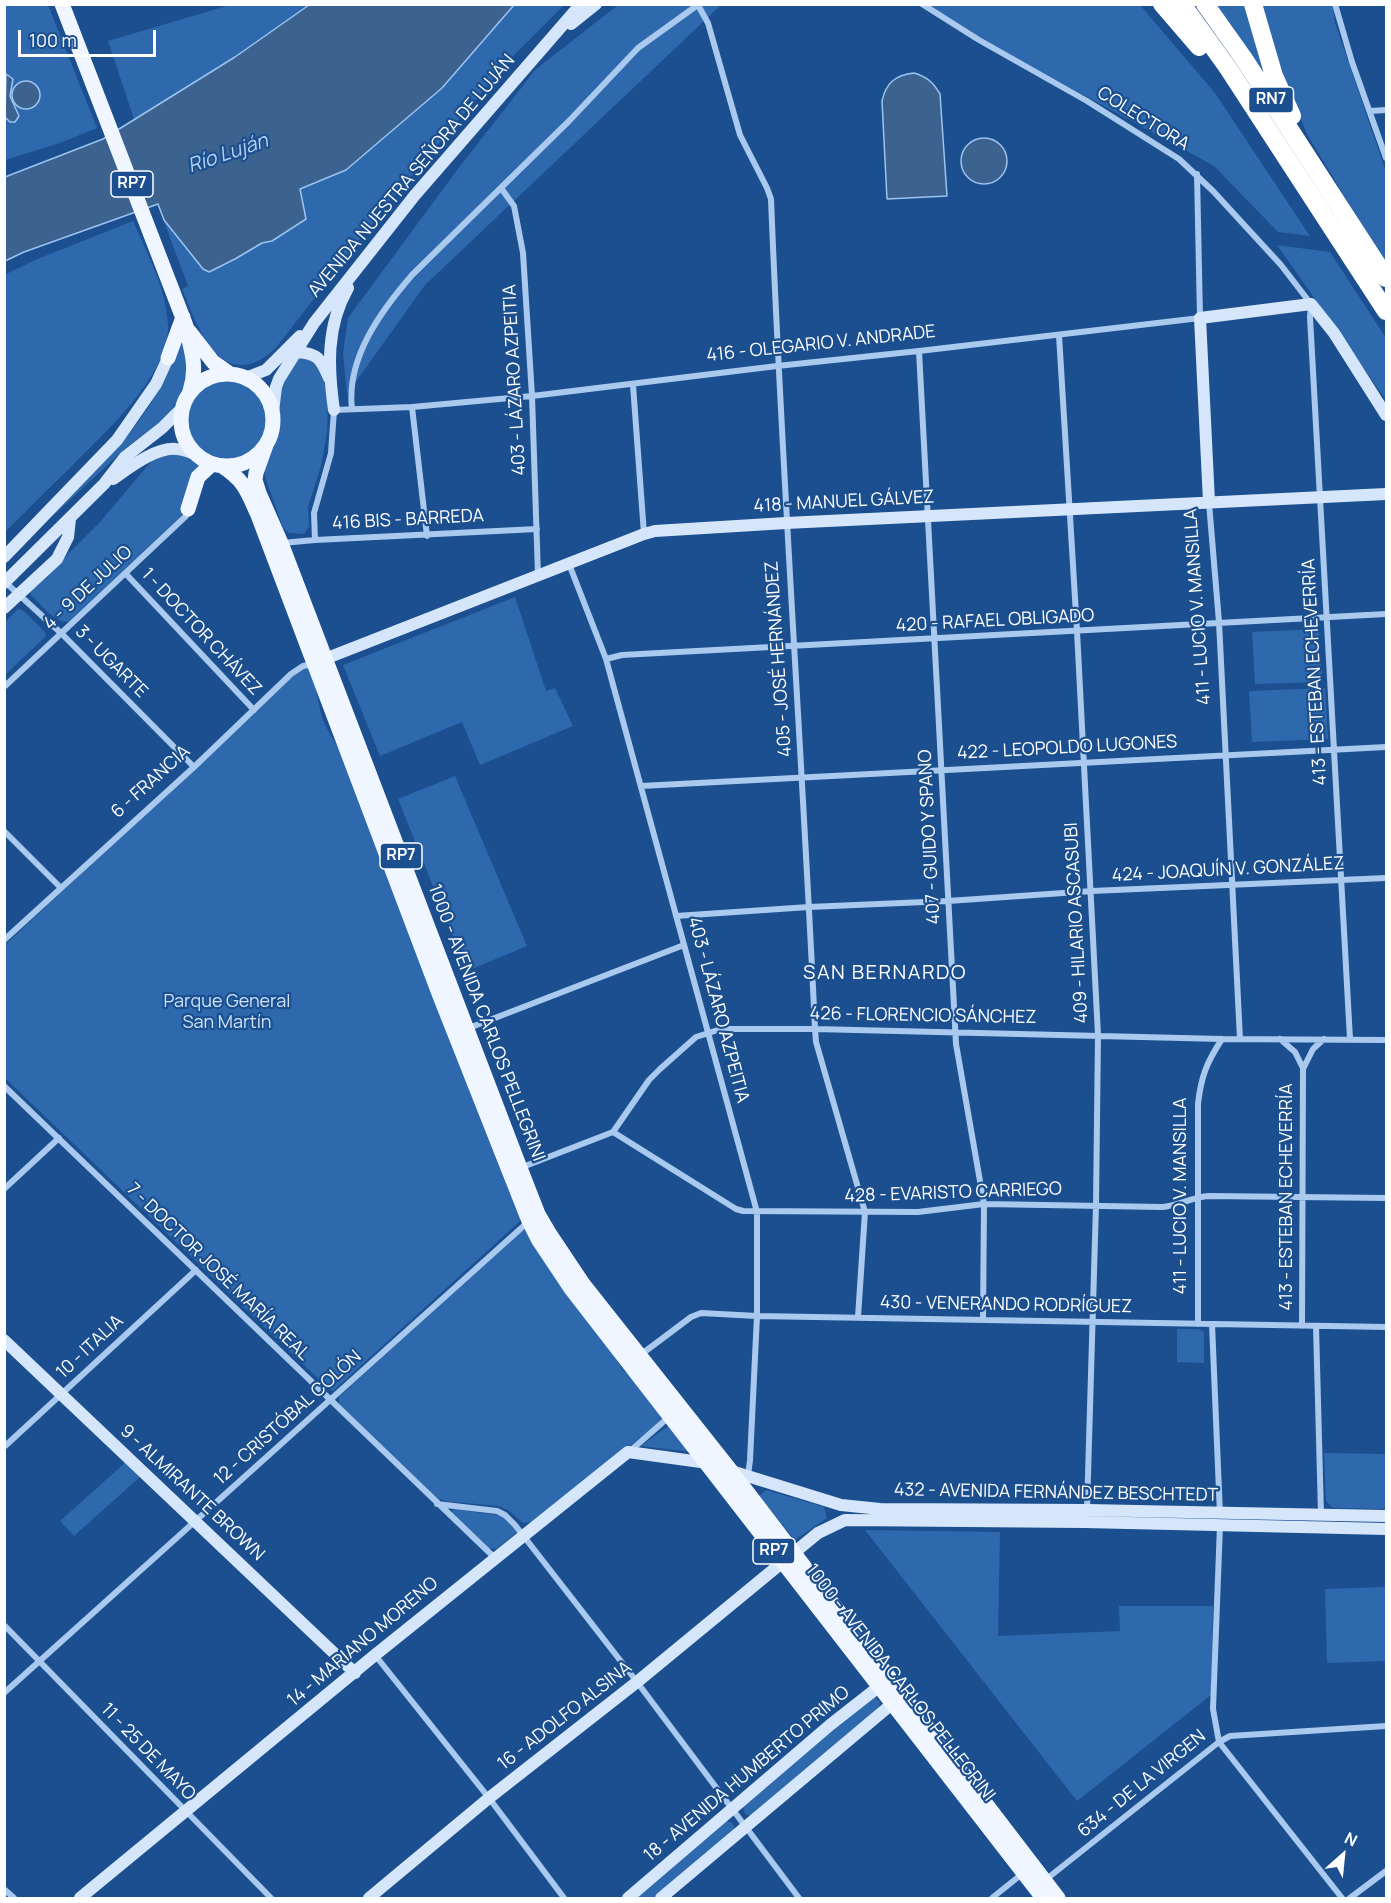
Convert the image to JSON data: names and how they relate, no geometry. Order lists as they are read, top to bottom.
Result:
{
  "streets": {
    "highway": ["RN7"],
    "main road": ["RP7", "1000 - AVENIDA CARLOS PELLEGRINI"],
    "street": [
      "COLECTORA",
      "AVENIDA NUESTRA SEÑORA DE LUJÁN",
      "416 - OLEGARIO V. ANDRADE",
      "403 - LÁZARO AZPEITIA",
      "418 - MANUEL GÁLVEZ",
      "416 BIS - BARREDA",
      "4 - 9 DE JULIO",
      "411 - LUCIO V. MANSILLA",
      "420 - RAFAEL OBLIGADO",
      "1 - DOCTOR CHÁVEZ",
      "405 - JOSÉ HERNÁNDEZ",
      "3 - UGARTE",
      "413 - ESTEBAN ECHEVERRÍA",
      "422 - LEOPOLDO LUGONES",
      "6 - FRANCIA",
      "407 - GUIDO Y SPANO",
      "424 - JOAQUÍN V. GONZÁLEZ",
      "409 - HILARIO ASCASUBI",
      "426 - FLORENCIO SÁNCHEZ",
      "428 - EVARISTO CARRIEGO",
      "7 - DOCTOR JOSÉ MARÍA REAL",
      "430 - VENERANDO RODRÍGUEZ",
      "10 - ITALIA",
      "12 - CRISTÓBAL COLÓN",
      "9 - ALMIRANTE BROWN",
      "432 - AVENIDA FERNÁNDEZ BESCHTEDT",
      "14 - MARIANO MORENO",
      "16 - ADOLFO ALSINA",
      "11 - 25 DE MAYO",
      "18 - AVENIDA HUMBERTO PRIMO",
      "634 - DE LA VIRGEN"
    ]
  },
  "crossings": [
    ["COLECTORA", "416 - OLEGARIO V. ANDRADE"],
    ["COLECTORA", "411 - LUCIO V. MANSILLA"],
    ["COLECTORA", "413 - ESTEBAN ECHEVERRÍA"],
    ["AVENIDA NUESTRA SEÑORA DE LUJÁN", "RP7"],
    ["AVENIDA NUESTRA SEÑORA DE LUJÁN", "1000 - AVENIDA CARLOS PELLEGRINI"],
    ["RP7", "1000 - AVENIDA CARLOS PELLEGRINI"],
    ["416 - OLEGARIO V. ANDRADE", "403 - LÁZARO AZPEITIA"],
    ["416 - OLEGARIO V. ANDRADE", "411 - LUCIO V. MANSILLA"],
    ["416 - OLEGARIO V. ANDRADE", "405 - JOSÉ HERNÁNDEZ"],
    ["416 - OLEGARIO V. ANDRADE", "413 - ESTEBAN ECHEVERRÍA"],
    ["416 - OLEGARIO V. ANDRADE", "407 - GUIDO Y SPANO"],
    ["416 - OLEGARIO V. ANDRADE", "409 - HILARIO ASCASUBI"],
    ["403 - LÁZARO AZPEITIA", "418 - MANUEL GÁLVEZ"],
    ["403 - LÁZARO AZPEITIA", "416 BIS - BARREDA"],
    ["403 - LÁZARO AZPEITIA", "420 - RAFAEL OBLIGADO"],
    ["403 - LÁZARO AZPEITIA", "422 - LEOPOLDO LUGONES"],
    ["403 - LÁZARO AZPEITIA", "424 - JOAQUÍN V. GONZÁLEZ"],
    ["403 - LÁZARO AZPEITIA", "426 - FLORENCIO SÁNCHEZ"],
    ["403 - LÁZARO AZPEITIA", "428 - EVARISTO CARRIEGO"],
    ["403 - LÁZARO AZPEITIA", "430 - VENERANDO RODRÍGUEZ"],
    ["403 - LÁZARO AZPEITIA", "432 - AVENIDA FERNÁNDEZ BESCHTEDT"],
    ["418 - MANUEL GÁLVEZ", "411 - LUCIO V. MANSILLA"],
    ["418 - MANUEL GÁLVEZ", "405 - JOSÉ HERNÁNDEZ"],
    ["418 - MANUEL GÁLVEZ", "413 - ESTEBAN ECHEVERRÍA"],
    ["418 - MANUEL GÁLVEZ", "6 - FRANCIA"],
    ["418 - MANUEL GÁLVEZ", "407 - GUIDO Y SPANO"],
    ["418 - MANUEL GÁLVEZ", "409 - HILARIO ASCASUBI"],
    ["418 - MANUEL GÁLVEZ", "1000 - AVENIDA CARLOS PELLEGRINI"],
    ["416 BIS - BARREDA", "1000 - AVENIDA CARLOS PELLEGRINI"],
    ["4 - 9 DE JULIO", "1 - DOCTOR CHÁVEZ"],
    ["4 - 9 DE JULIO", "3 - UGARTE"],
    ["411 - LUCIO V. MANSILLA", "420 - RAFAEL OBLIGADO"],
    ["411 - LUCIO V. MANSILLA", "422 - LEOPOLDO LUGONES"],
    ["411 - LUCIO V. MANSILLA", "424 - JOAQUÍN V. GONZÁLEZ"],
    ["411 - LUCIO V. MANSILLA", "426 - FLORENCIO SÁNCHEZ"],
    ["411 - LUCIO V. MANSILLA", "428 - EVARISTO CARRIEGO"],
    ["411 - LUCIO V. MANSILLA", "430 - VENERANDO RODRÍGUEZ"],
    ["420 - RAFAEL OBLIGADO", "405 - JOSÉ HERNÁNDEZ"],
    ["420 - RAFAEL OBLIGADO", "413 - ESTEBAN ECHEVERRÍA"],
    ["420 - RAFAEL OBLIGADO", "407 - GUIDO Y SPANO"],
    ["420 - RAFAEL OBLIGADO", "409 - HILARIO ASCASUBI"],
    ["1 - DOCTOR CHÁVEZ", "6 - FRANCIA"],
    ["405 - JOSÉ HERNÁNDEZ", "422 - LEOPOLDO LUGONES"],
    ["405 - JOSÉ HERNÁNDEZ", "424 - JOAQUÍN V. GONZÁLEZ"],
    ["405 - JOSÉ HERNÁNDEZ", "426 - FLORENCIO SÁNCHEZ"],
    ["405 - JOSÉ HERNÁNDEZ", "428 - EVARISTO CARRIEGO"],
    ["405 - JOSÉ HERNÁNDEZ", "430 - VENERANDO RODRÍGUEZ"],
    ["3 - UGARTE", "6 - FRANCIA"],
    ["413 - ESTEBAN ECHEVERRÍA", "422 - LEOPOLDO LUGONES"],
    ["413 - ESTEBAN ECHEVERRÍA", "424 - JOAQUÍN V. GONZÁLEZ"],
    ["413 - ESTEBAN ECHEVERRÍA", "426 - FLORENCIO SÁNCHEZ"],
    ["413 - ESTEBAN ECHEVERRÍA", "428 - EVARISTO CARRIEGO"],
    ["413 - ESTEBAN ECHEVERRÍA", "430 - VENERANDO RODRÍGUEZ"],
    ["413 - ESTEBAN ECHEVERRÍA", "432 - AVENIDA FERNÁNDEZ BESCHTEDT"],
    ["422 - LEOPOLDO LUGONES", "407 - GUIDO Y SPANO"],
    ["422 - LEOPOLDO LUGONES", "409 - HILARIO ASCASUBI"],
    ["6 - FRANCIA", "1000 - AVENIDA CARLOS PELLEGRINI"],
    ["407 - GUIDO Y SPANO", "424 - JOAQUÍN V. GONZÁLEZ"],
    ["407 - GUIDO Y SPANO", "426 - FLORENCIO SÁNCHEZ"],
    ["407 - GUIDO Y SPANO", "428 - EVARISTO CARRIEGO"],
    ["407 - GUIDO Y SPANO", "430 - VENERANDO RODRÍGUEZ"],
    ["424 - JOAQUÍN V. GONZÁLEZ", "409 - HILARIO ASCASUBI"],
    ["409 - HILARIO ASCASUBI", "426 - FLORENCIO SÁNCHEZ"],
    ["409 - HILARIO ASCASUBI", "428 - EVARISTO CARRIEGO"],
    ["409 - HILARIO ASCASUBI", "430 - VENERANDO RODRÍGUEZ"],
    ["409 - HILARIO ASCASUBI", "432 - AVENIDA FERNÁNDEZ BESCHTEDT"],
    ["426 - FLORENCIO SÁNCHEZ", "428 - EVARISTO CARRIEGO"],
    ["1000 - AVENIDA CARLOS PELLEGRINI", "430 - VENERANDO RODRÍGUEZ"],
    ["1000 - AVENIDA CARLOS PELLEGRINI", "12 - CRISTÓBAL COLÓN"],
    ["1000 - AVENIDA CARLOS PELLEGRINI", "432 - AVENIDA FERNÁNDEZ BESCHTEDT"],
    ["1000 - AVENIDA CARLOS PELLEGRINI", "14 - MARIANO MORENO"],
    ["1000 - AVENIDA CARLOS PELLEGRINI", "16 - ADOLFO ALSINA"],
    ["1000 - AVENIDA CARLOS PELLEGRINI", "18 - AVENIDA HUMBERTO PRIMO"],
    ["1000 - AVENIDA CARLOS PELLEGRINI", "634 - DE LA VIRGEN"],
    ["7 - DOCTOR JOSÉ MARÍA REAL", "10 - ITALIA"],
    ["7 - DOCTOR JOSÉ MARÍA REAL", "12 - CRISTÓBAL COLÓN"],
    ["7 - DOCTOR JOSÉ MARÍA REAL", "14 - MARIANO MORENO"],
    ["10 - ITALIA", "9 - ALMIRANTE BROWN"],
    ["12 - CRISTÓBAL COLÓN", "9 - ALMIRANTE BROWN"],
    ["12 - CRISTÓBAL COLÓN", "11 - 25 DE MAYO"],
    ["9 - ALMIRANTE BROWN", "14 - MARIANO MORENO"],
    ["432 - AVENIDA FERNÁNDEZ BESCHTEDT", "16 - ADOLFO ALSINA"],
    ["14 - MARIANO MORENO", "11 - 25 DE MAYO"]
  ],
  "districts": ["SAN BERNARDO"],
  "water": ["Río Luján"],
  "parks": ["Parque General San Martín"],
  "scale_bar": "100 m",
  "north": "top right"
}
